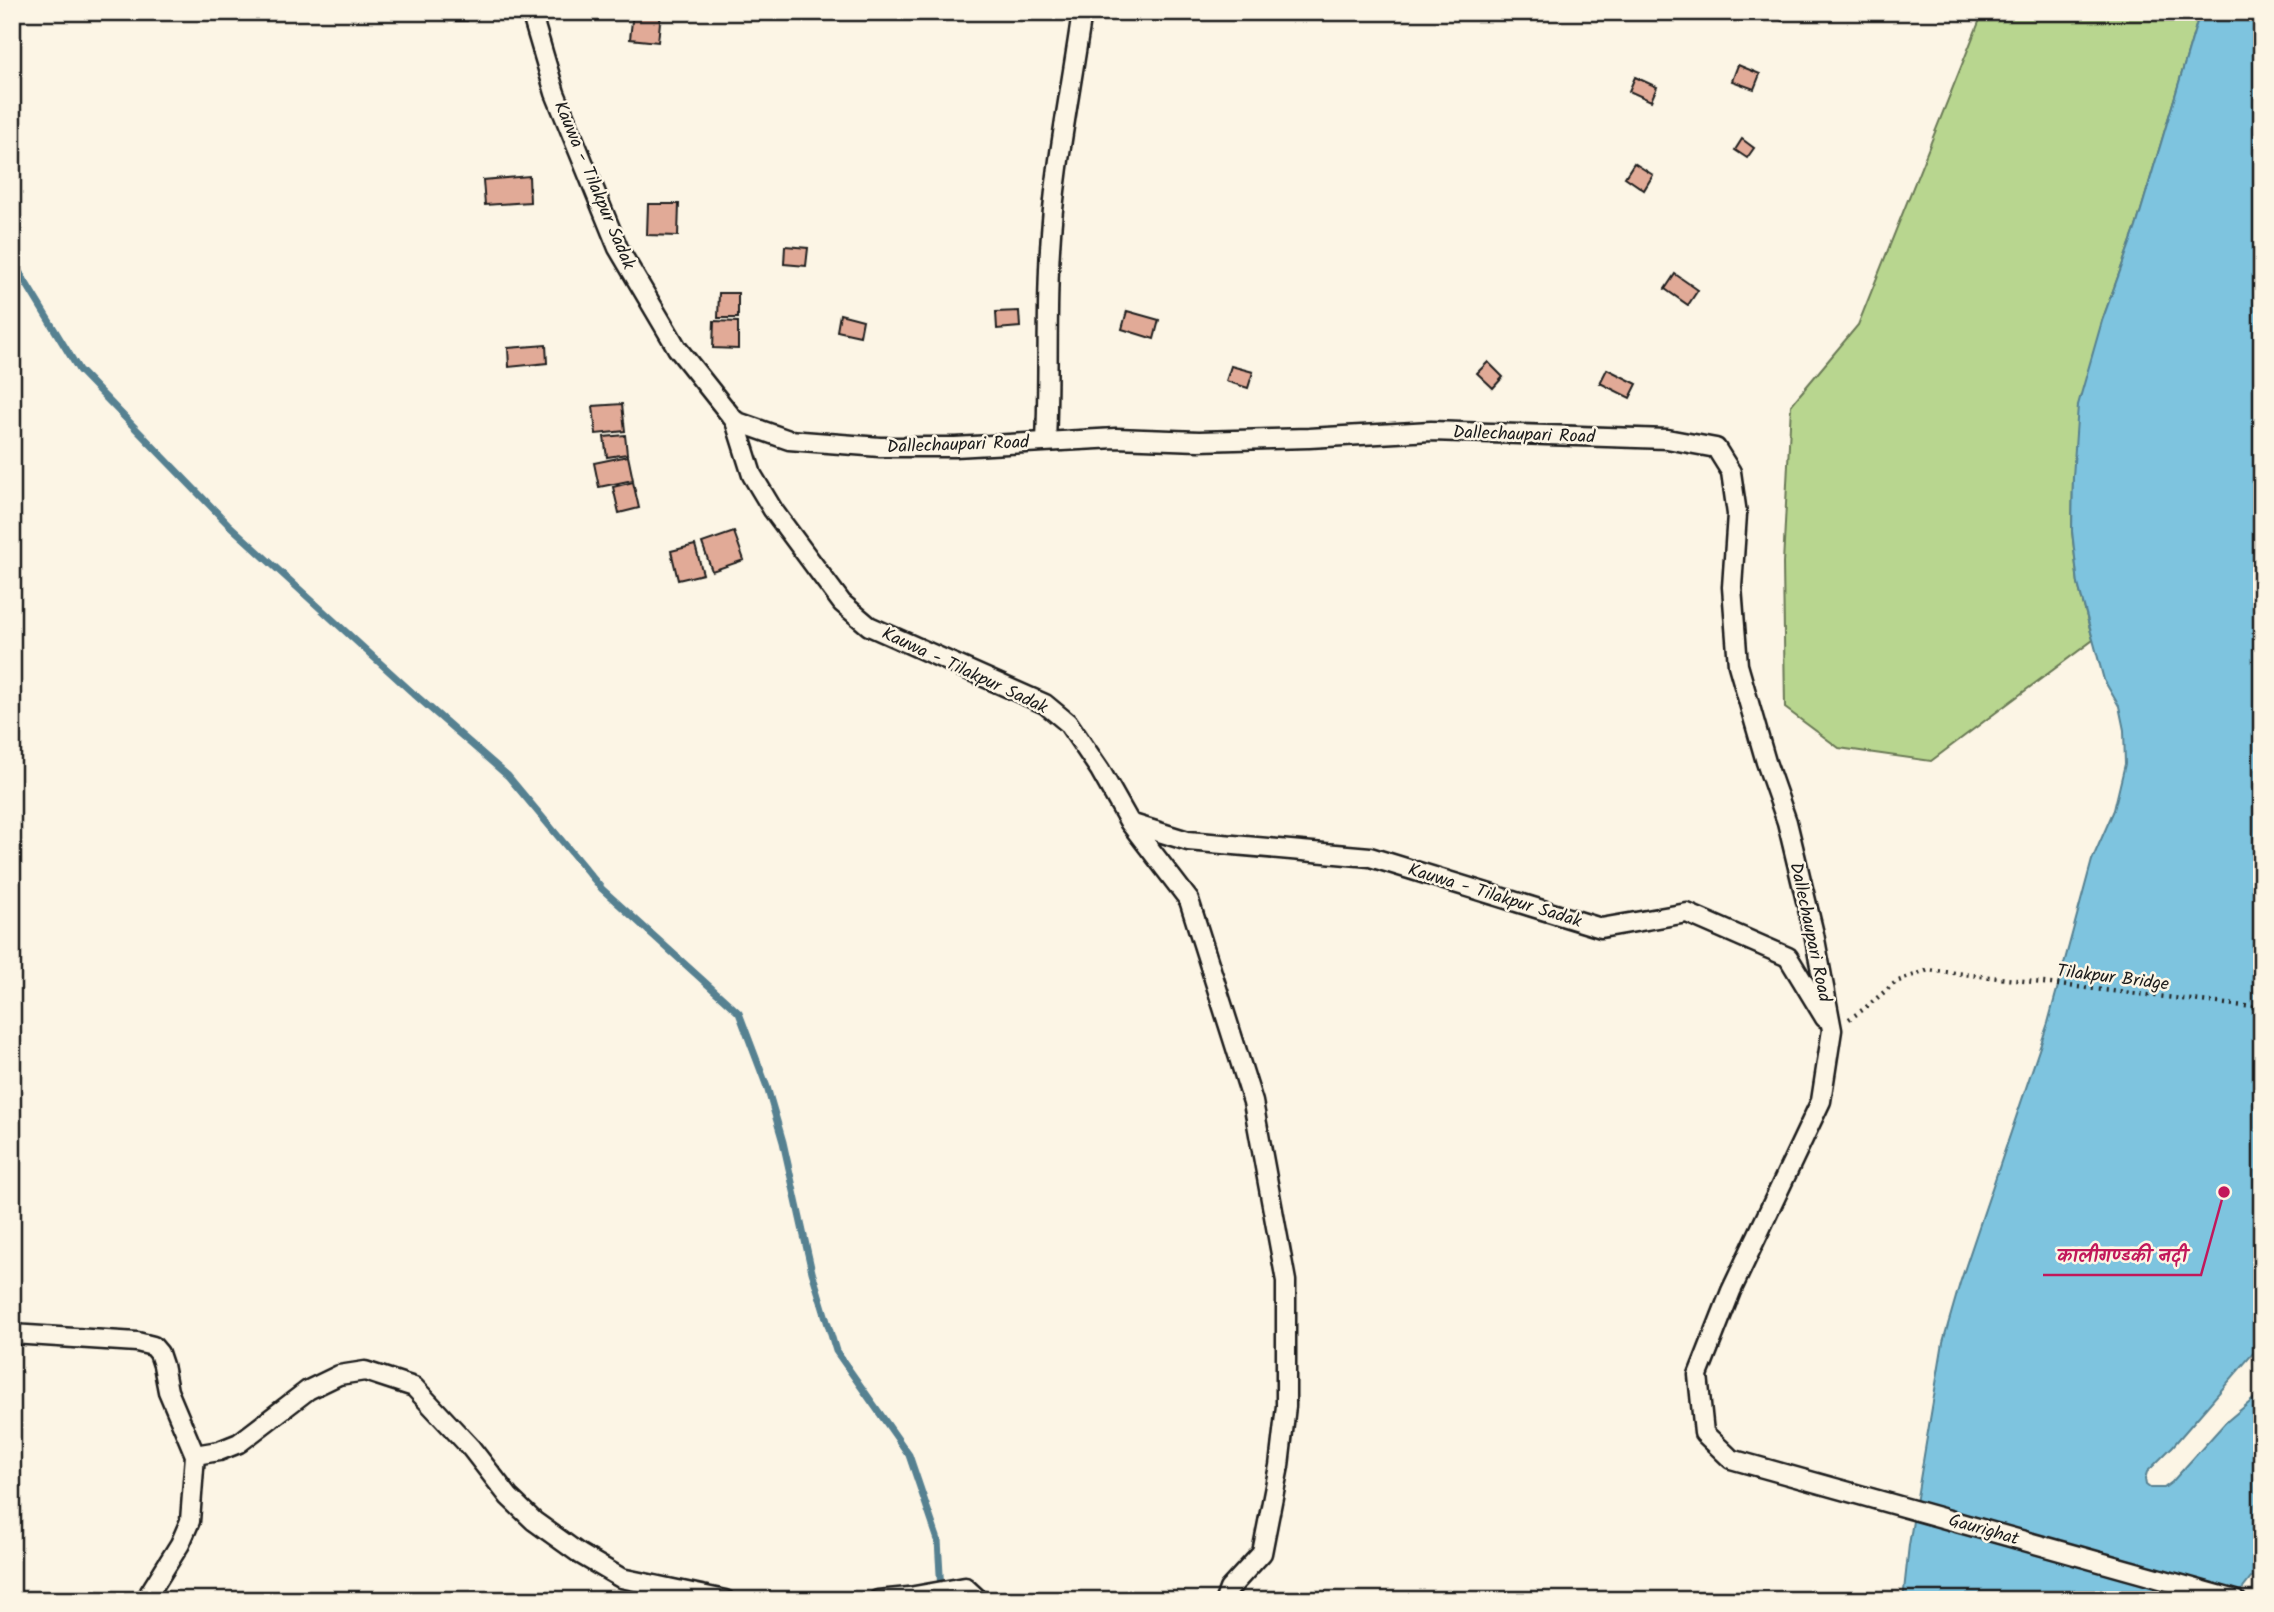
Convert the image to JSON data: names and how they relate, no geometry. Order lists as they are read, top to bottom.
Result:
{
  "streets": {
    "street": ["Kauwa - Tilakpur Sadak", "Dallechaupari Road", "Gaurighat"],
    "path": ["Tilakpur Bridge"]
  },
  "crossings": [
    ["Kauwa - Tilakpur Sadak", "Dallechaupari Road"],
    ["Kauwa - Tilakpur Sadak", "Tilakpur Bridge"],
    ["Dallechaupari Road", "Tilakpur Bridge"],
    ["Dallechaupari Road", "Gaurighat"]
  ],
  "places": ["कालीगण्डकी नदी"]
}
